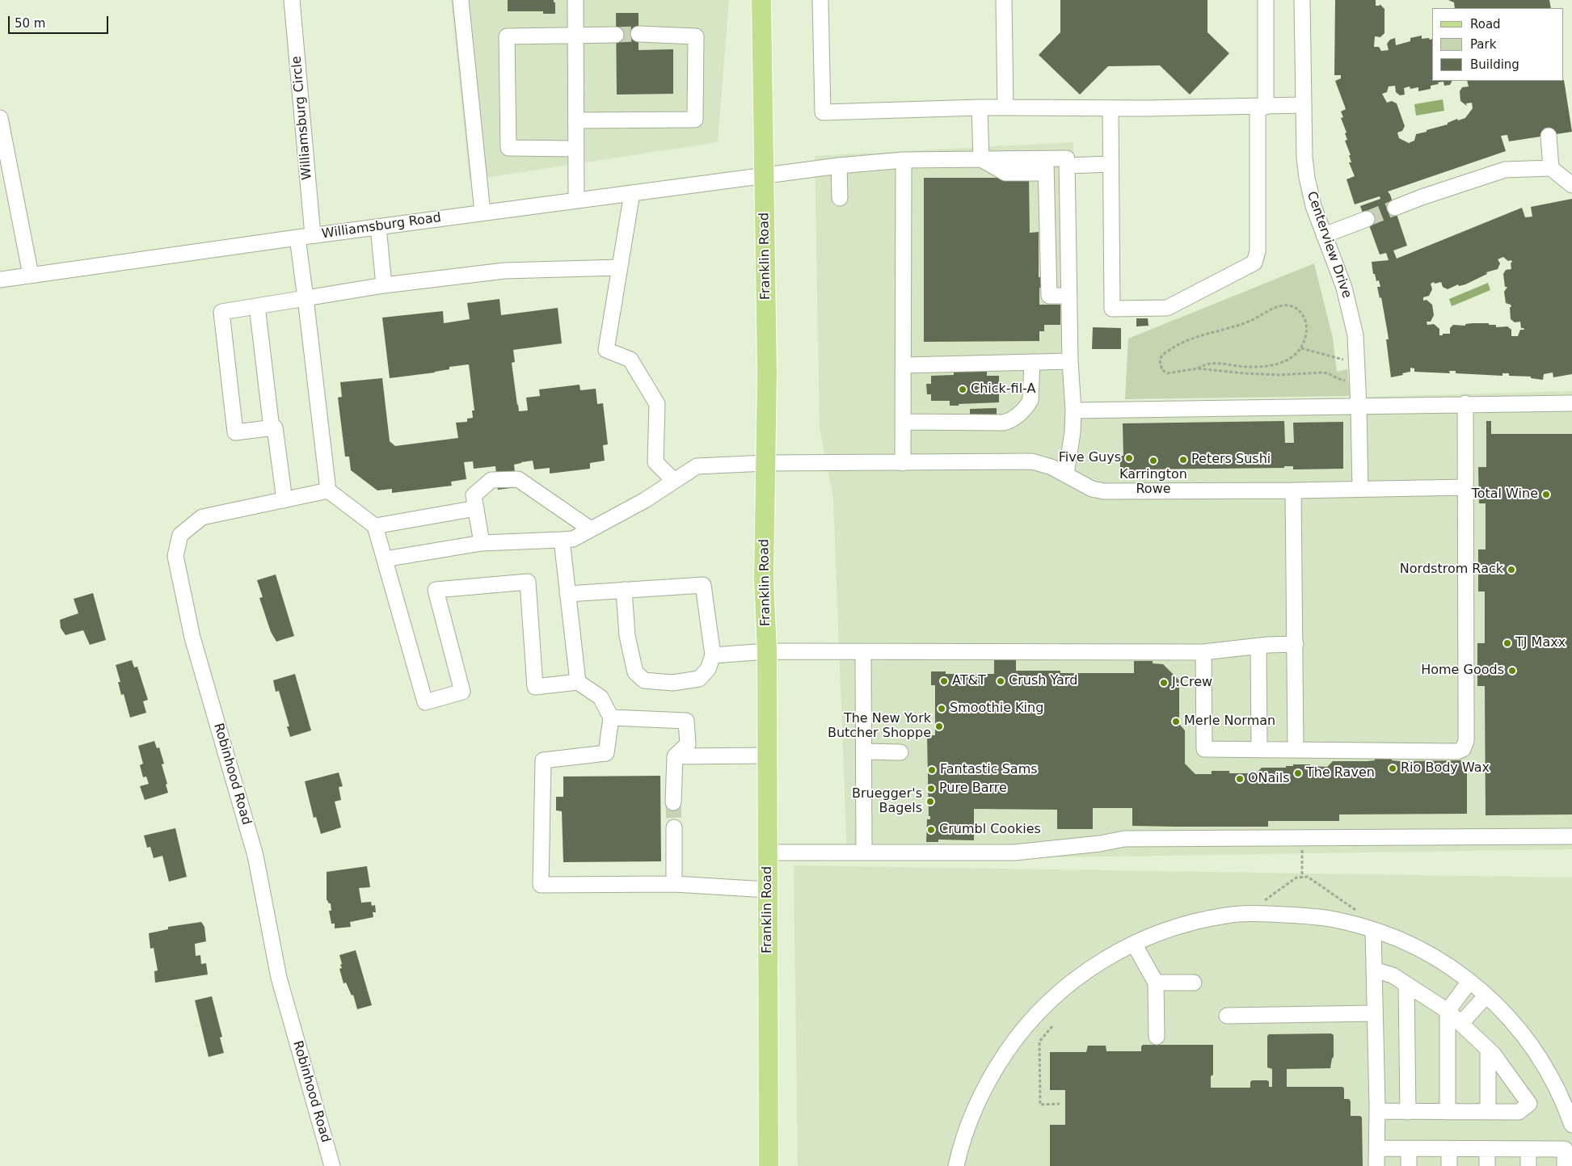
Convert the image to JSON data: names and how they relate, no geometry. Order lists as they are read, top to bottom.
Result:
{
  "streets": {
    "main road": ["Franklin Road"],
    "street": [
      "Williamsburg Circle",
      "Williamsburg Road",
      "Centerview Drive",
      "Robinhood Road"
    ]
  },
  "crossings": [
    ["Williamsburg Circle", "Williamsburg Road"],
    ["Williamsburg Road", "Franklin Road"]
  ],
  "places": [
    "Chick-fil-A",
    "Five Guys",
    "Peters Sushi",
    "Karrington Rowe",
    "Total Wine",
    "Nordstrom Rack",
    "TJ Maxx",
    "Home Goods",
    "AT&T",
    "Crush Yard",
    "J.Crew",
    "Smoothie King",
    "Merle Norman",
    "The New York Butcher Shoppe",
    "Rio Body Wax",
    "Fantastic Sams",
    "The Raven",
    "ONails",
    "Pure Barre",
    "Bruegger's Bagels",
    "Crumbl Cookies"
  ],
  "legend": ["Road", "Park", "Building"],
  "scale_bar": "50 m"
}
